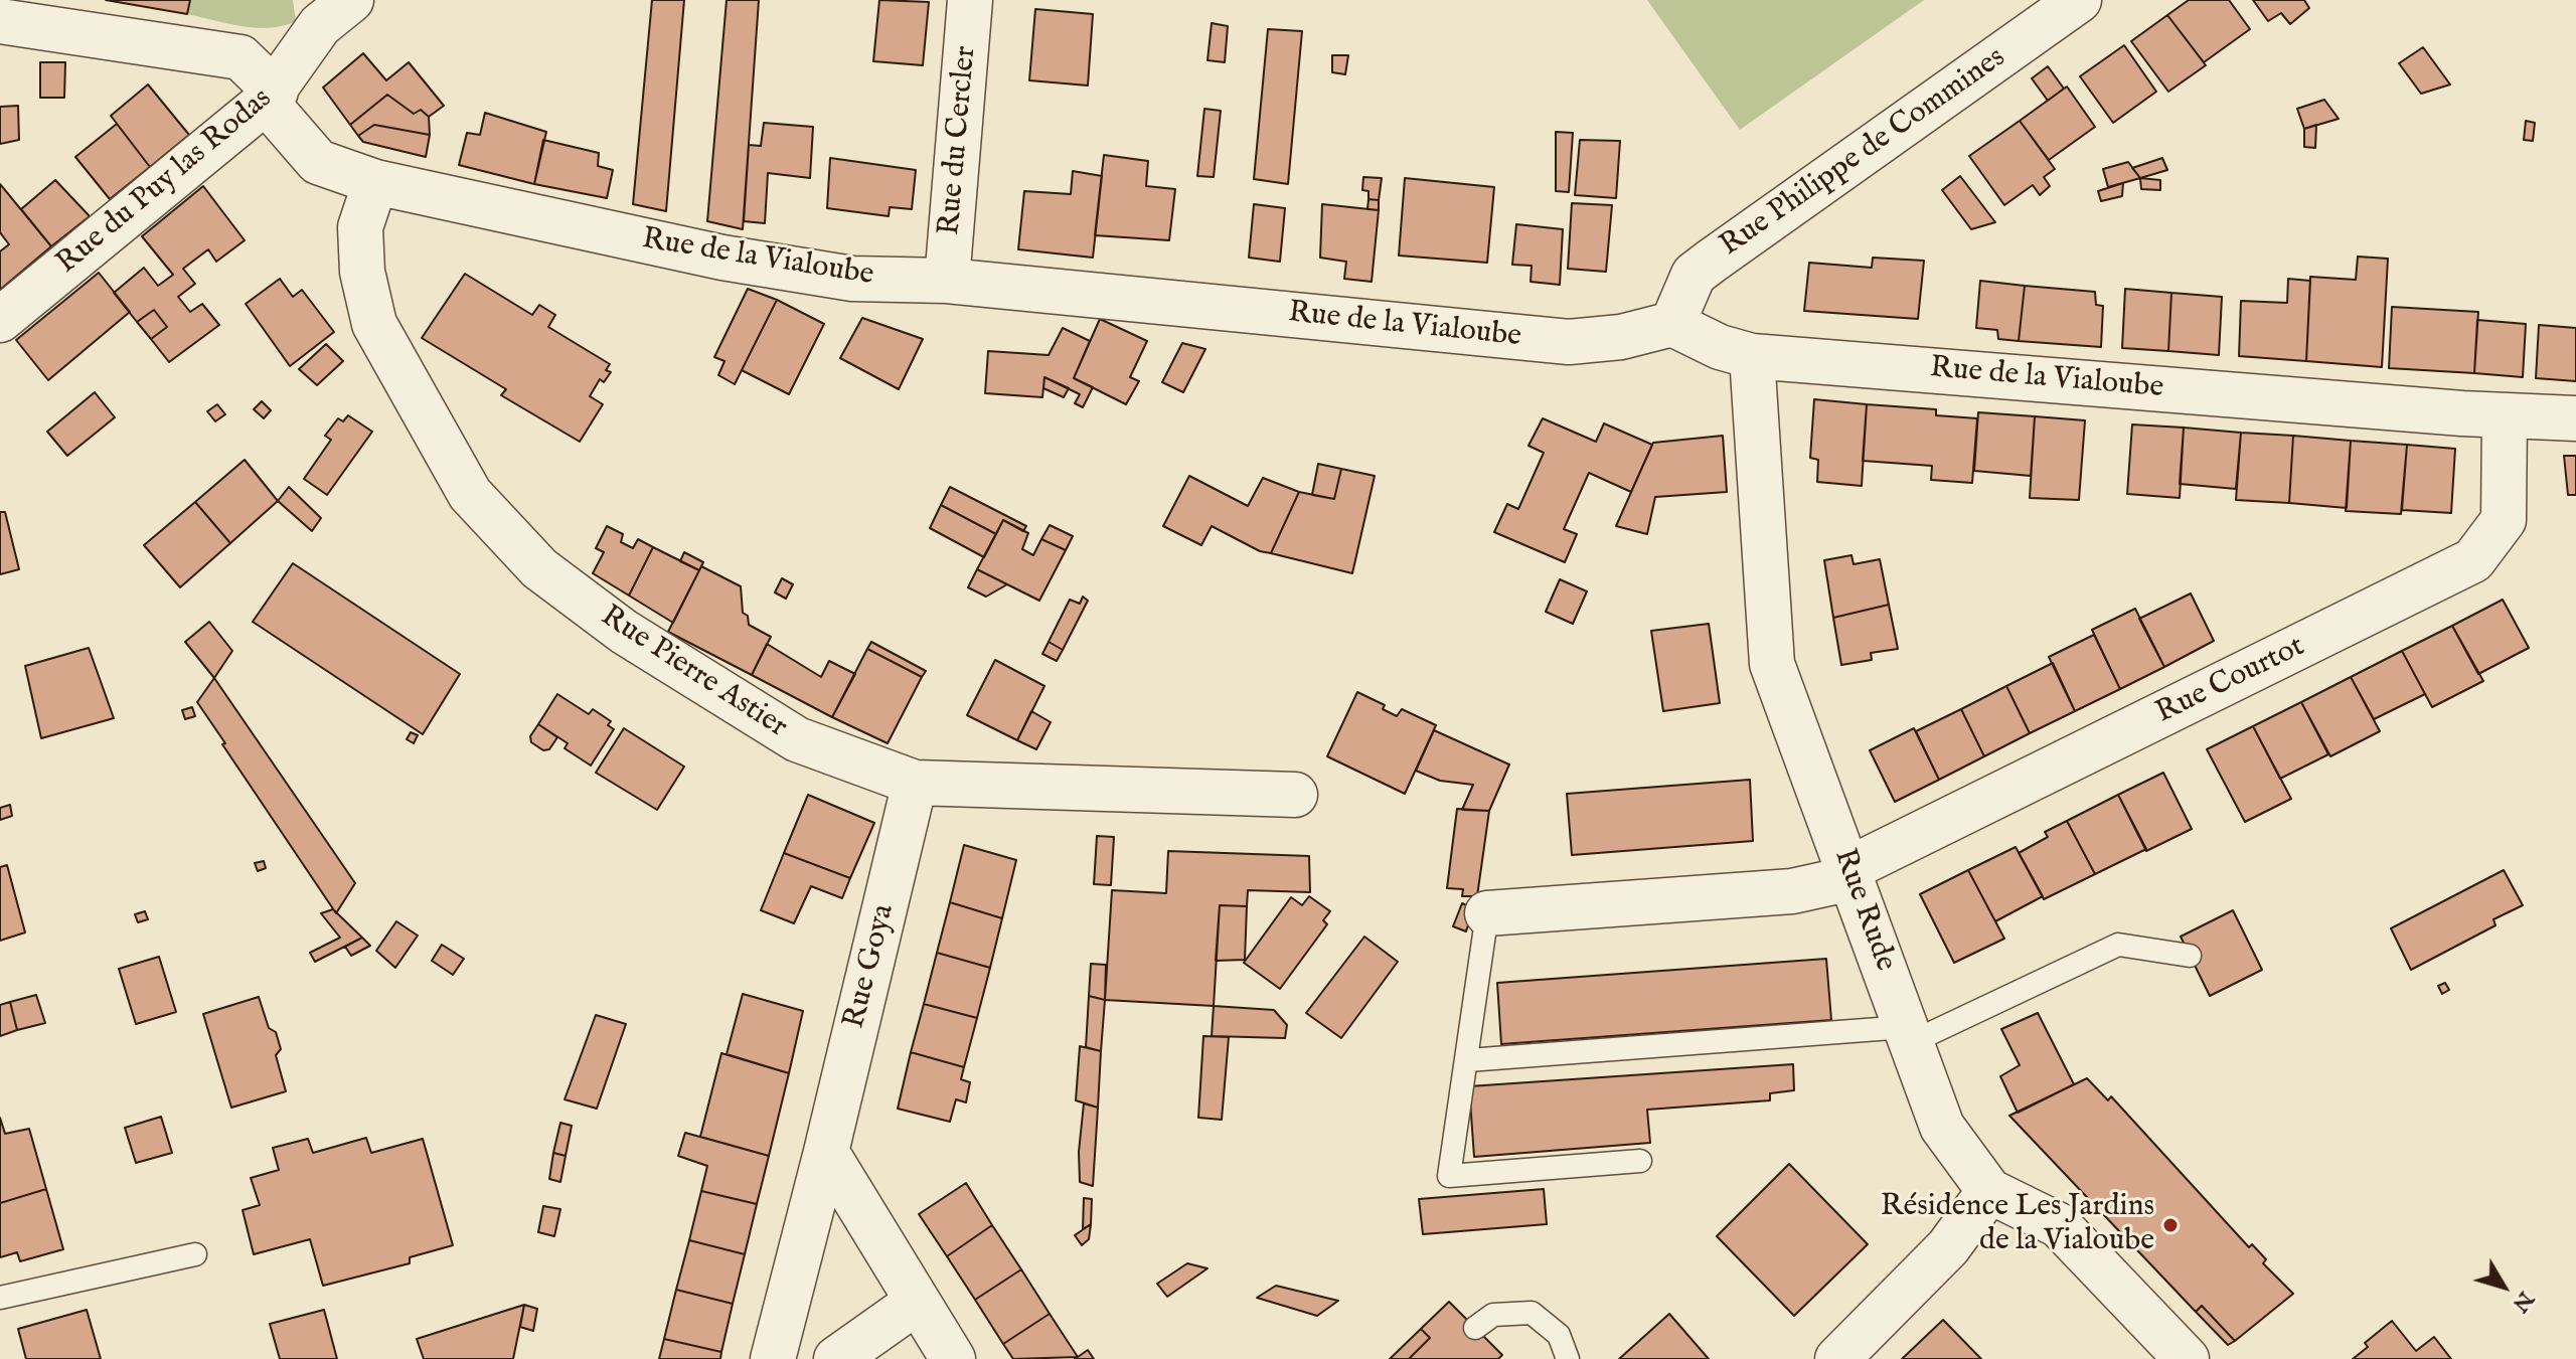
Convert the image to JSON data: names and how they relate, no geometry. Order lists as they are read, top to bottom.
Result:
{
  "streets": {
    "street": [
      "Rue du Cercler",
      "Rue Philippe de Commines",
      "Rue du Puy las Rodas",
      "Rue de la Vialoube",
      "Rue Pierre Astier",
      "Rue Courtot",
      "Rue Rude",
      "Rue Goya"
    ]
  },
  "crossings": [
    ["Rue du Cercler", "Rue de la Vialoube"],
    ["Rue Philippe de Commines", "Rue de la Vialoube"],
    ["Rue du Puy las Rodas", "Rue de la Vialoube"],
    ["Rue de la Vialoube", "Rue Pierre Astier"],
    ["Rue de la Vialoube", "Rue Courtot"],
    ["Rue de la Vialoube", "Rue Rude"],
    ["Rue Pierre Astier", "Rue Goya"],
    ["Rue Courtot", "Rue Rude"]
  ],
  "places": ["Résidence Les Jardins de la Vialoube"],
  "north": "bottom right"
}
